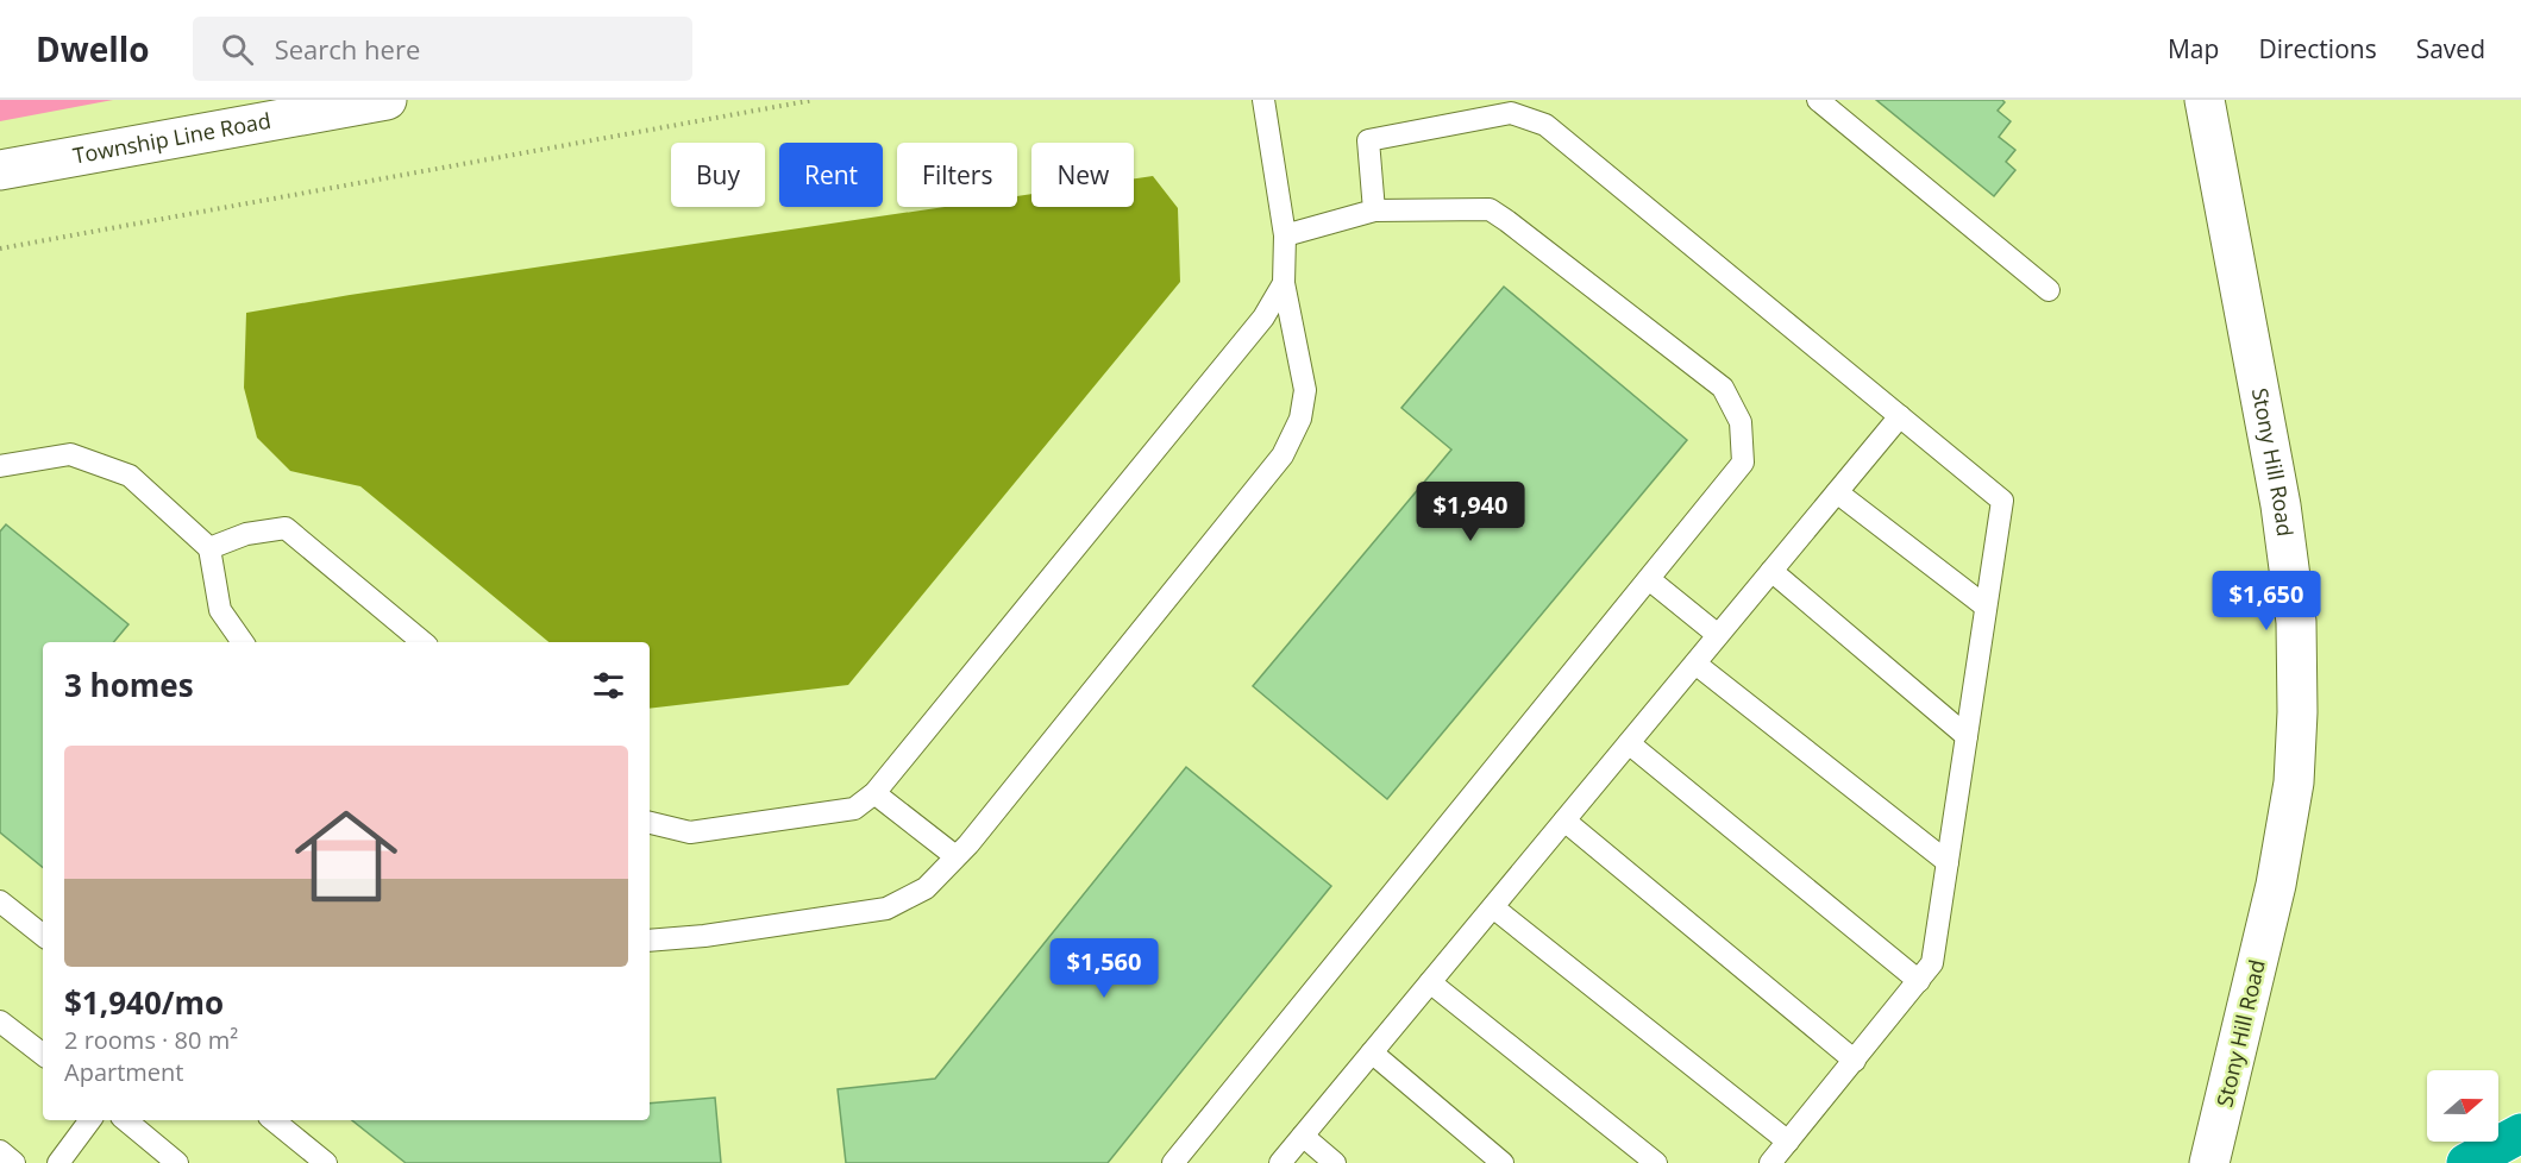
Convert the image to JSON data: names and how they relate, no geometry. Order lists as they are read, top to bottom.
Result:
{
  "streets": {
    "street": ["Township Line Road", "Stony Hill Road"]
  },
  "north": "right",
  "page": {
    "header": "Dwello",
    "search": "Search here",
    "nav": ["Map", "Directions", "Saved"],
    "chip": [
      "Buy",
      "Rent",
      "Filters",
      "New"
    ],
    "price": ["$1,940", "$1,650", "$1,560"],
    "heading": "3 homes",
    "list": [
      {
        "name": "$1,940/mo",
        "note": "2 rooms · 80 m² · Apartment"
      }
    ]
  }
}
